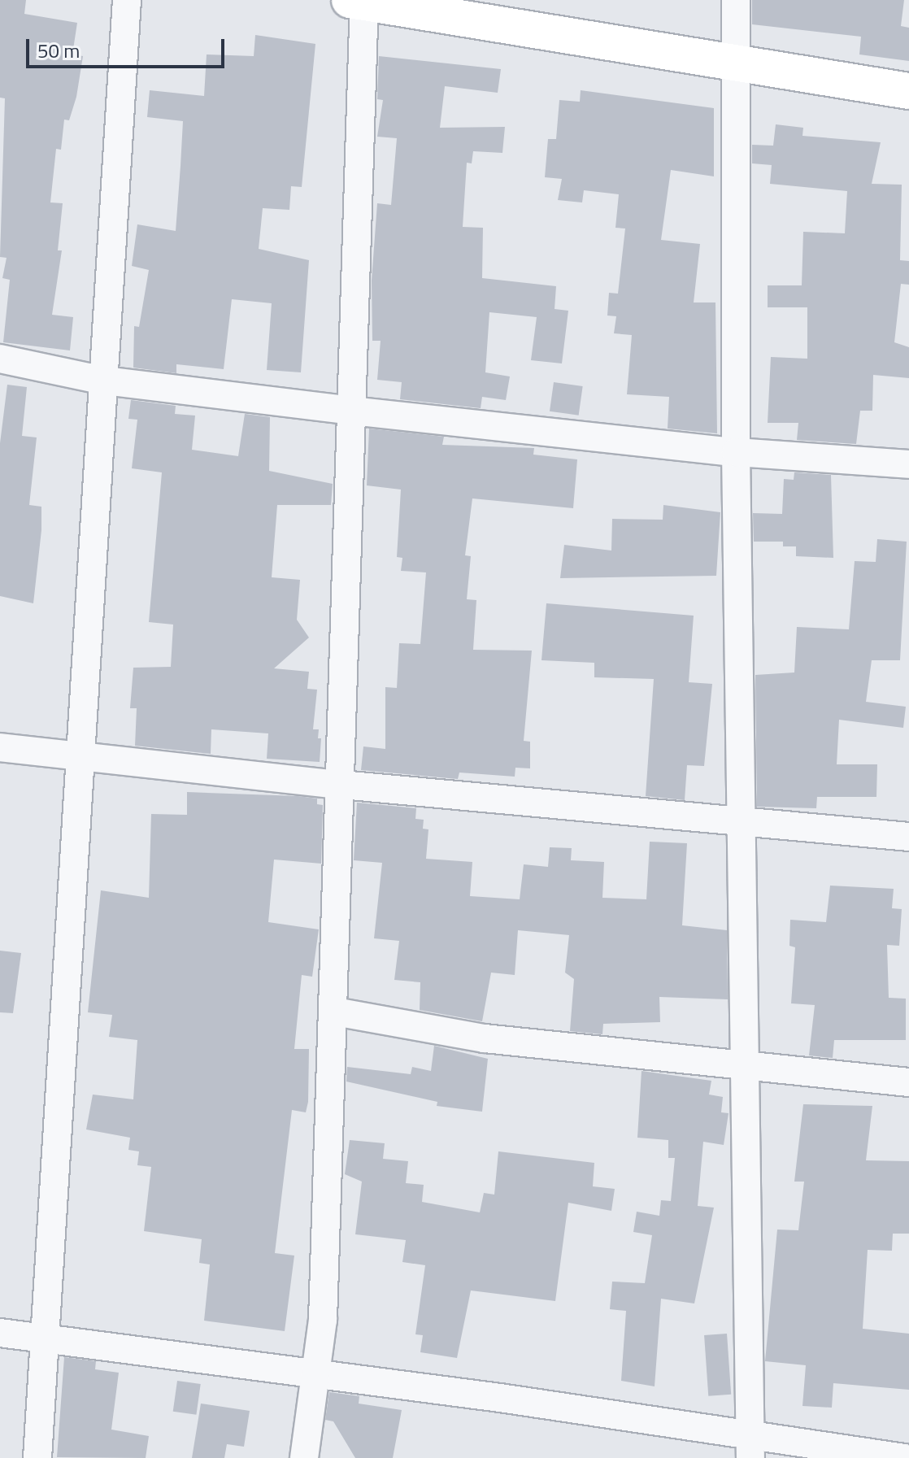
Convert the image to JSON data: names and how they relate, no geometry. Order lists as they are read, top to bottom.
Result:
{
  "scale_bar": "50 m"
}
